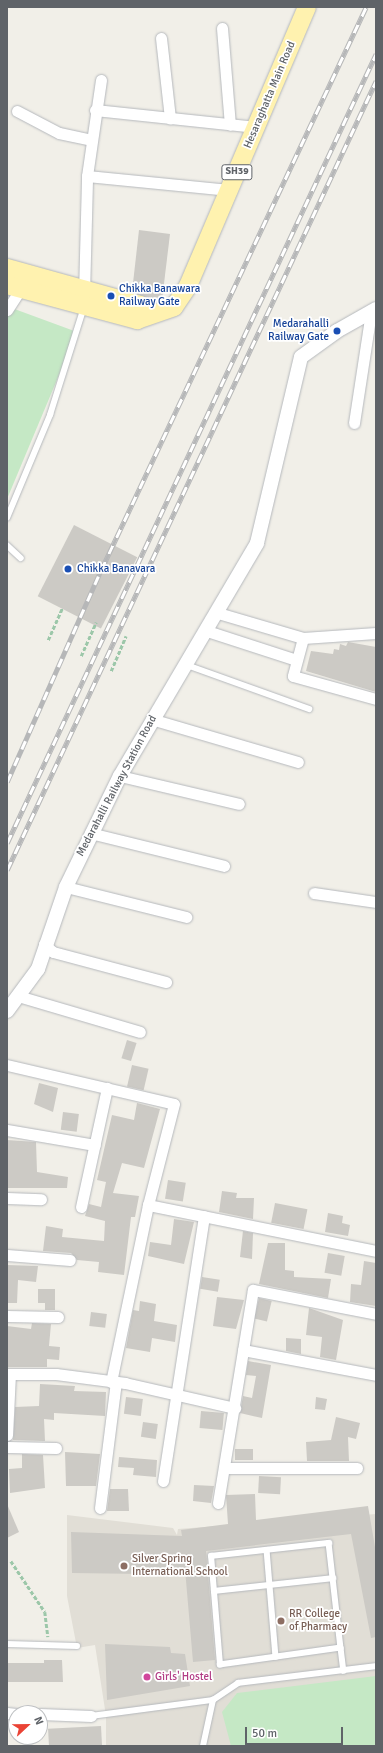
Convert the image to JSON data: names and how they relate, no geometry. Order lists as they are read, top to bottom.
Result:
{
  "streets": {
    "main road": ["Hesaraghatta Main Road", "SH39"],
    "street": ["Medarahalli Railway Station Road"]
  },
  "places": [
    "Chikka Banawara Railway Gate",
    "Medarahalli Railway Gate",
    "Chikka Banavara",
    "Silver Spring International School",
    "RR College of Pharmacy",
    "Girls' Hostel"
  ],
  "scale_bar": "50 m",
  "north": "right"
}
